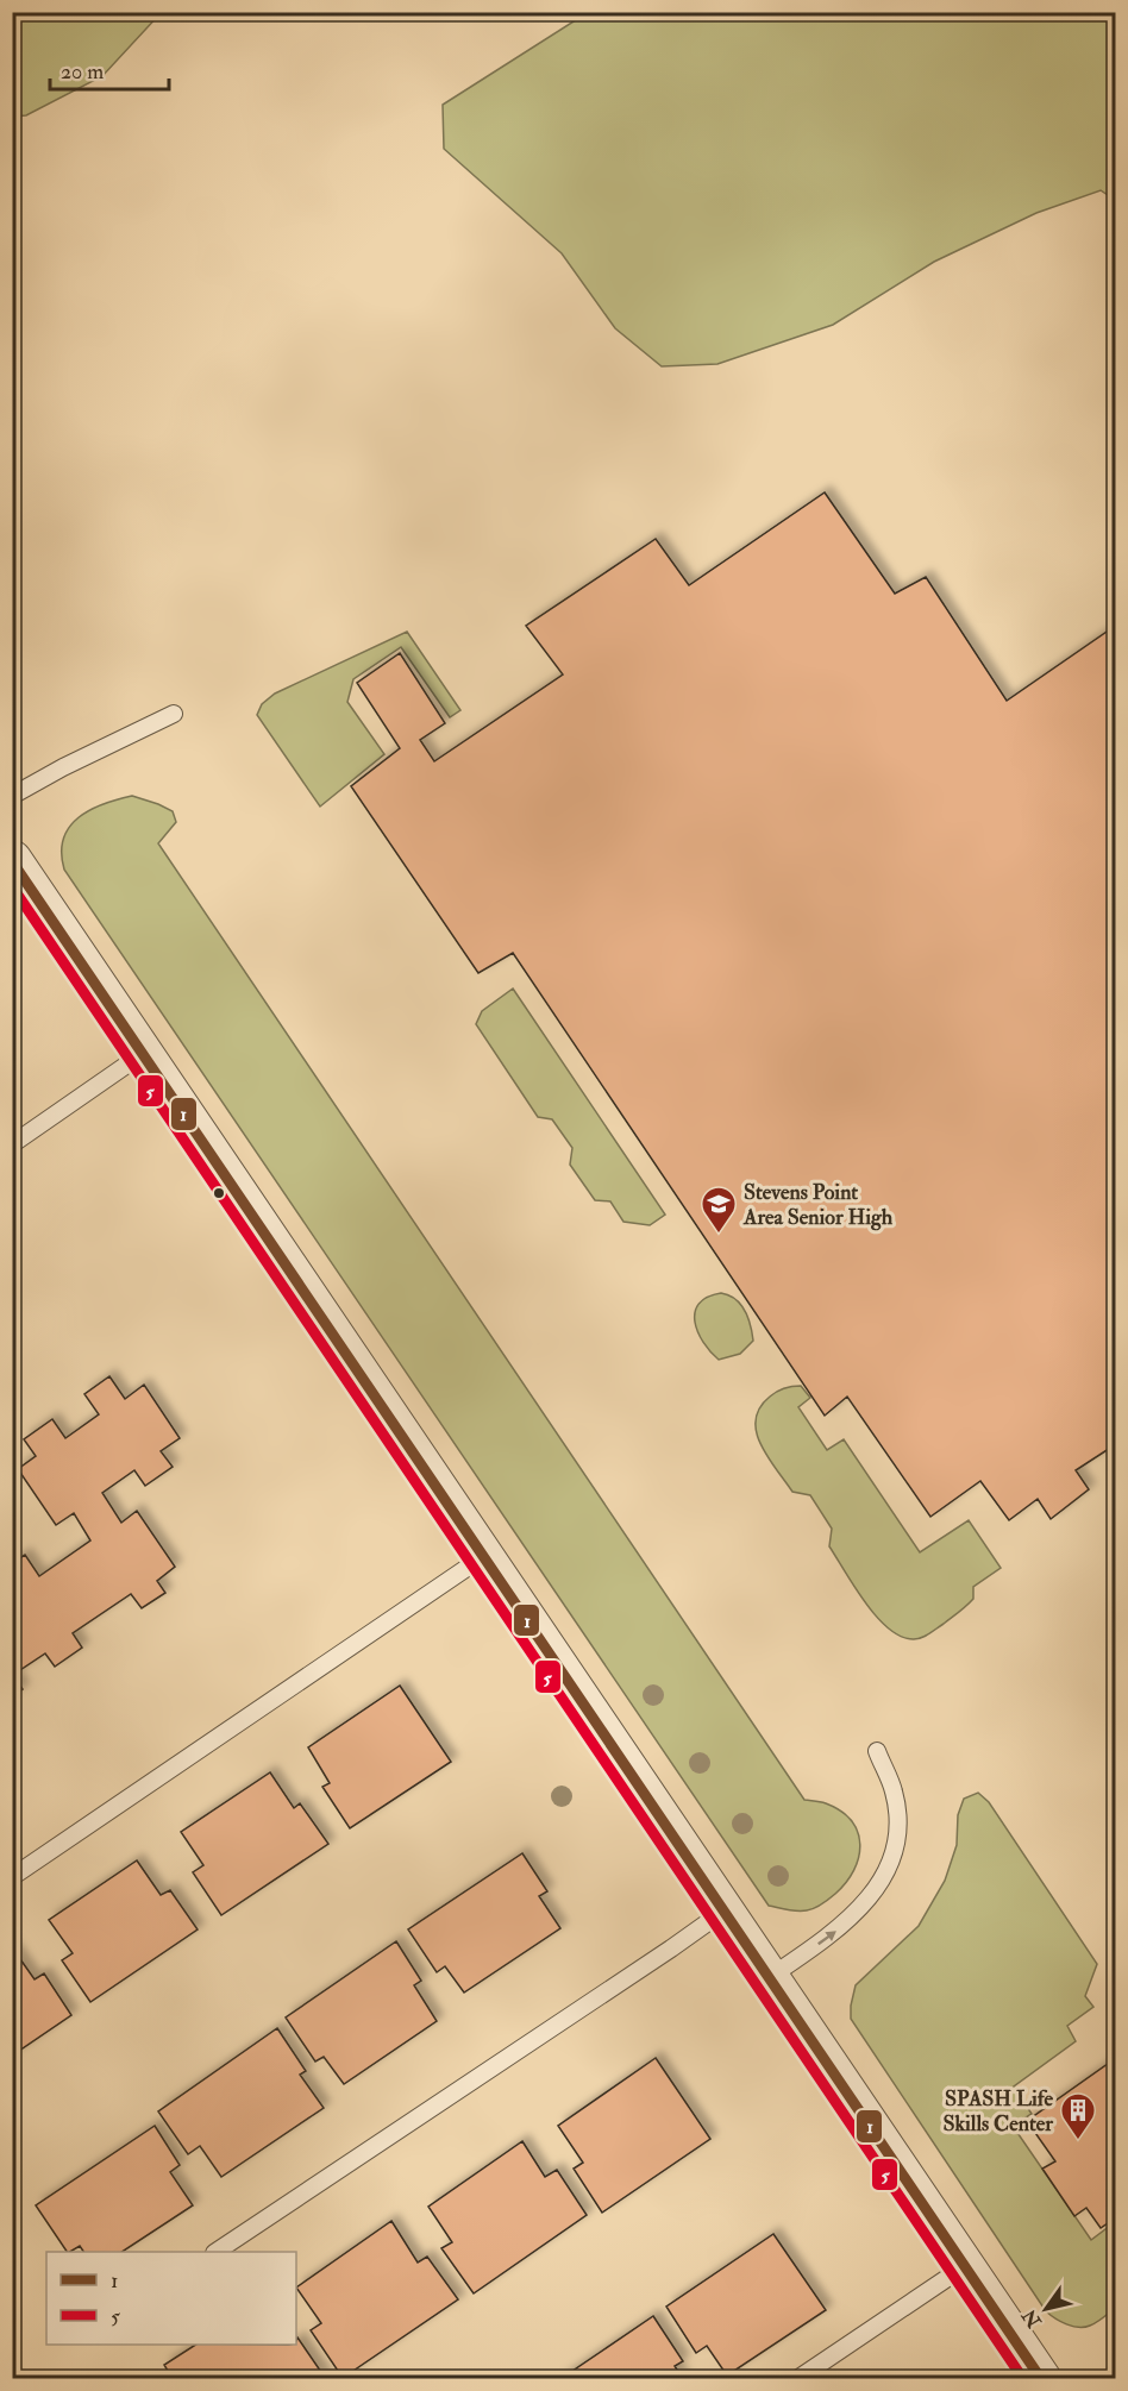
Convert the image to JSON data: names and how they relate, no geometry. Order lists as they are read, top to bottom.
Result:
{
  "places": {
    "school or university": ["Stevens Point Area Senior High"],
    "building": ["SPASH Life Skills Center"]
  },
  "lines": ["transit line 1", "transit line 5"],
  "legend": ["1", "5"],
  "scale_bar": "20 m",
  "north": "bottom left"
}
